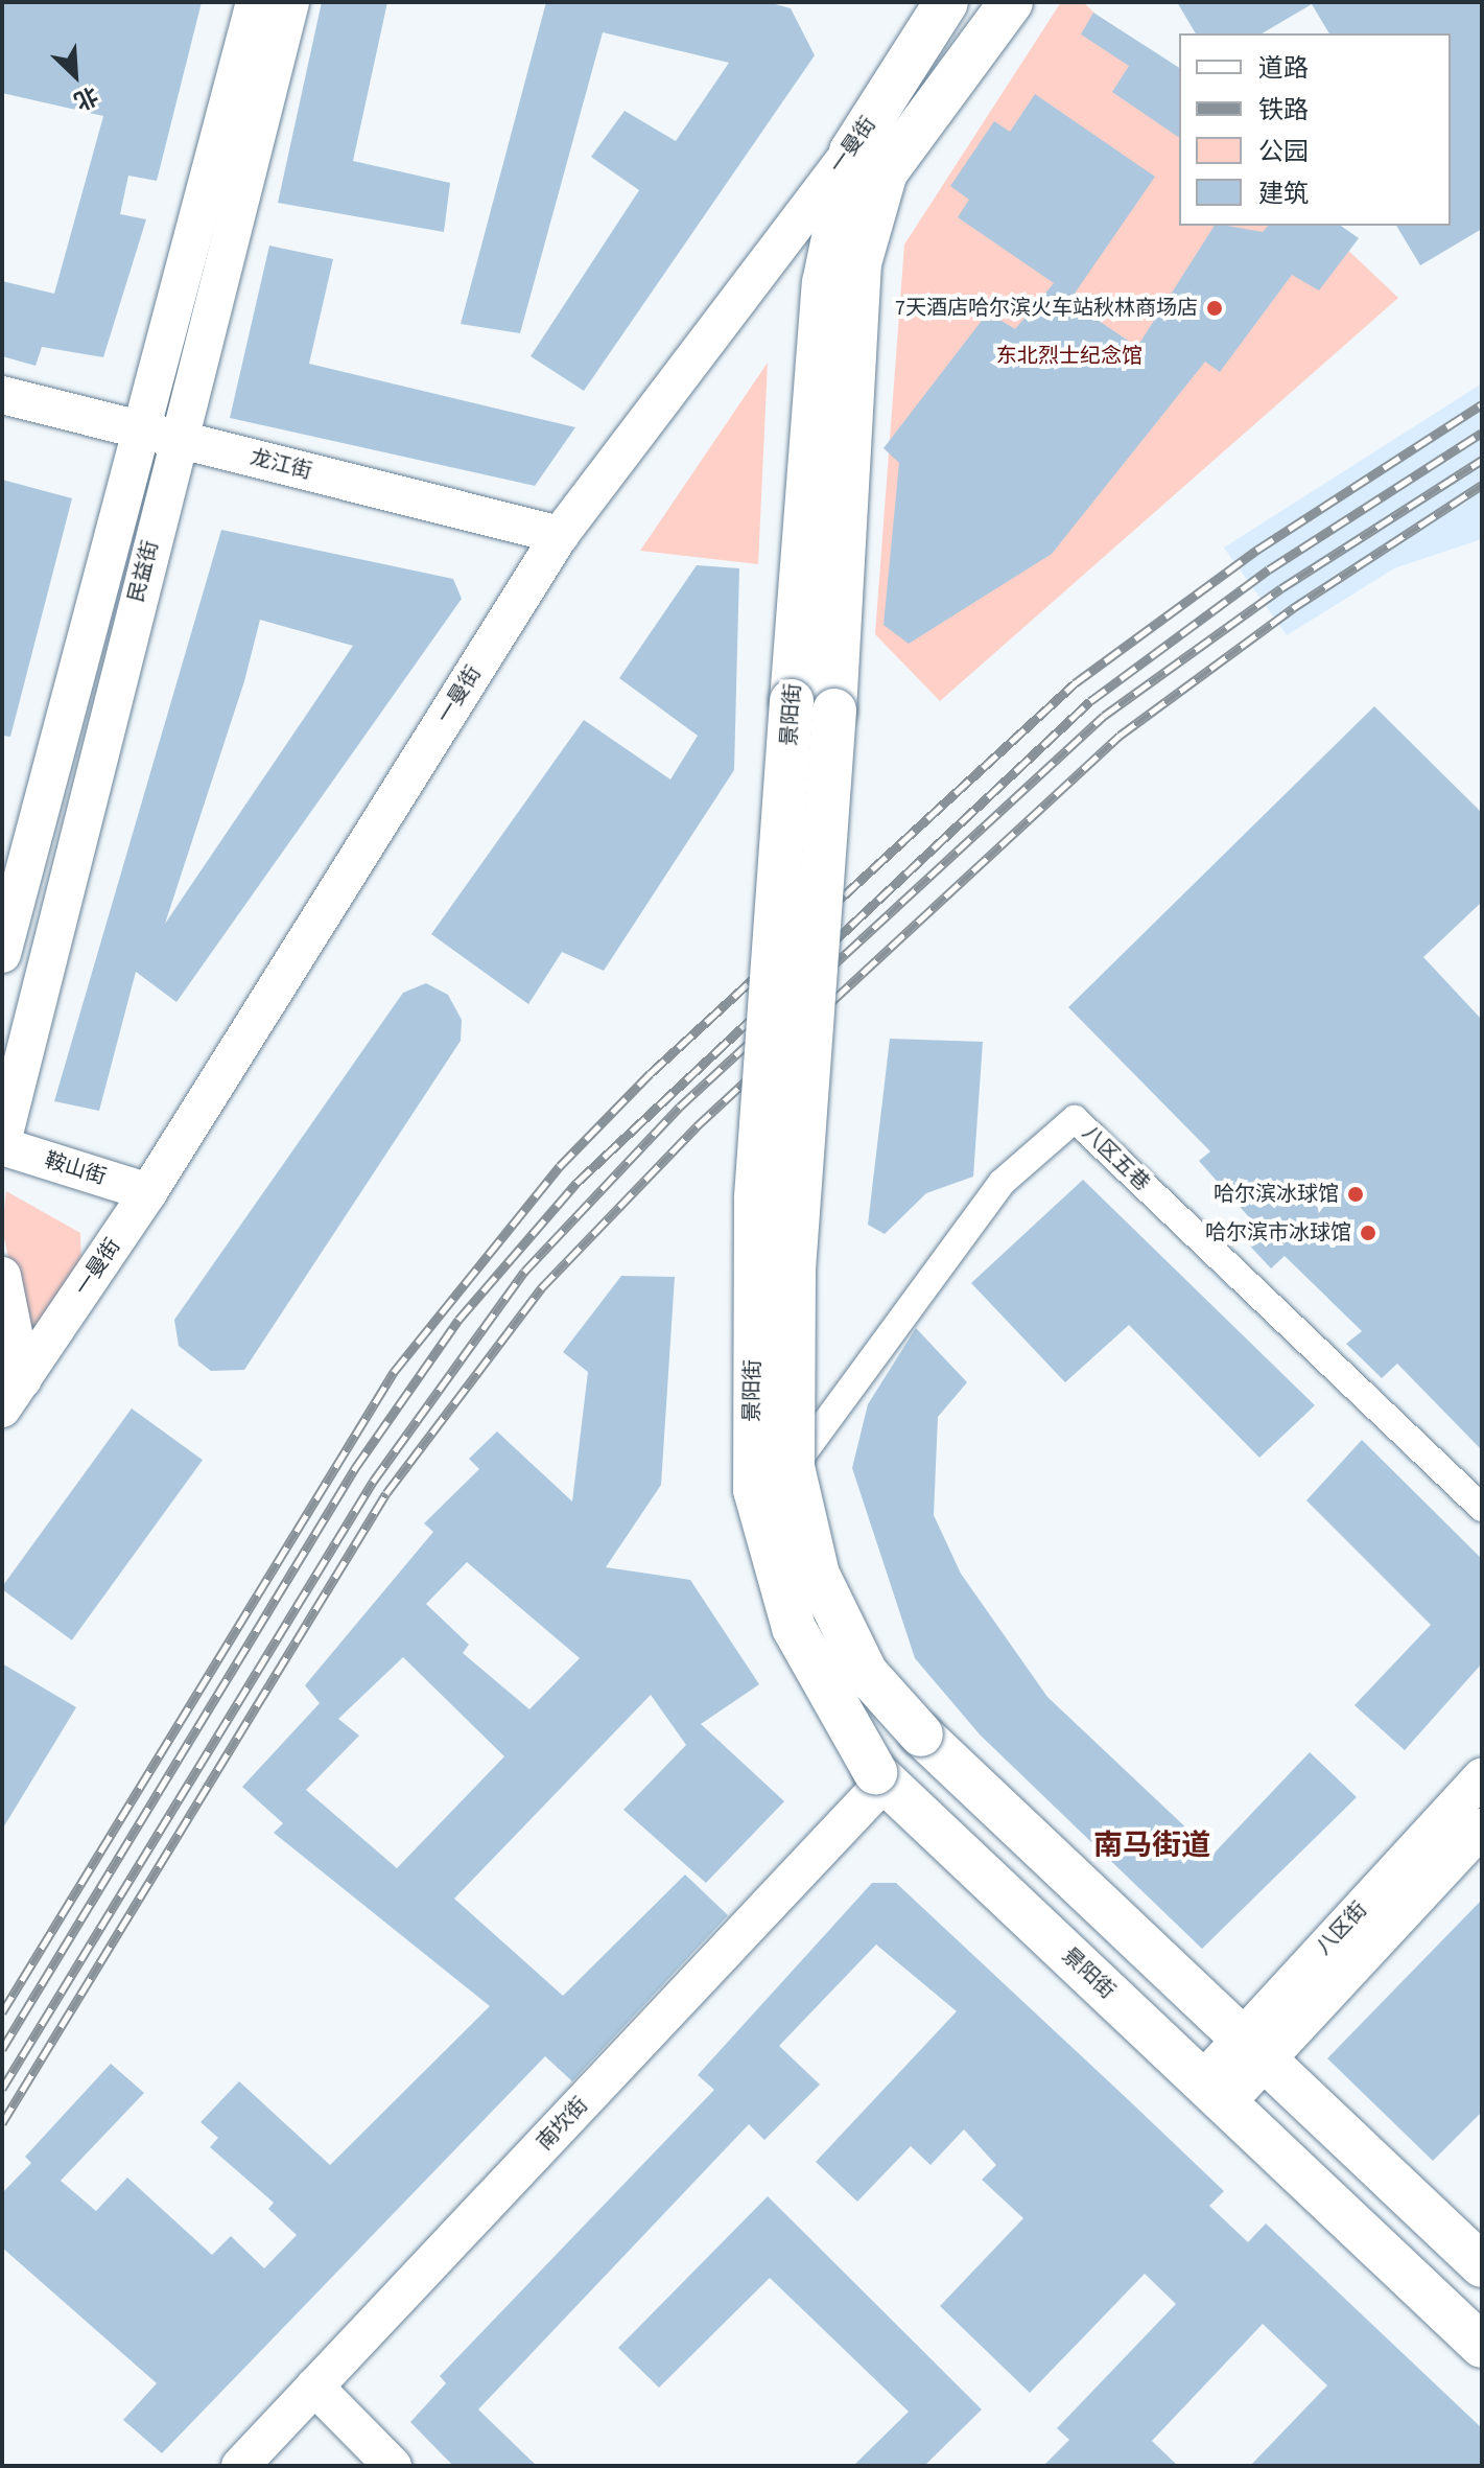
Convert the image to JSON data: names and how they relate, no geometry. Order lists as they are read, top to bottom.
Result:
{
  "streets": {
    "main road": [
      "一曼街",
      "龙江街",
      "民益街",
      "景阳街",
      "鞍山街",
      "八区街",
      "南坎街"
    ],
    "street": ["八区五巷"]
  },
  "crossings": [
    ["一曼街", "龙江街"],
    ["一曼街", "景阳街"],
    ["一曼街", "鞍山街"],
    ["龙江街", "民益街"],
    ["民益街", "鞍山街"],
    ["景阳街", "八区五巷"],
    ["景阳街", "八区街"],
    ["景阳街", "南坎街"]
  ],
  "districts": ["南马街道"],
  "parks": ["东北烈士纪念馆"],
  "places": ["7天酒店哈尔滨火车站秋林商场店", "哈尔滨冰球馆", "哈尔滨市冰球馆"],
  "legend": [
    "道路",
    "铁路",
    "公园",
    "建筑"
  ],
  "north": "bottom right"
}
